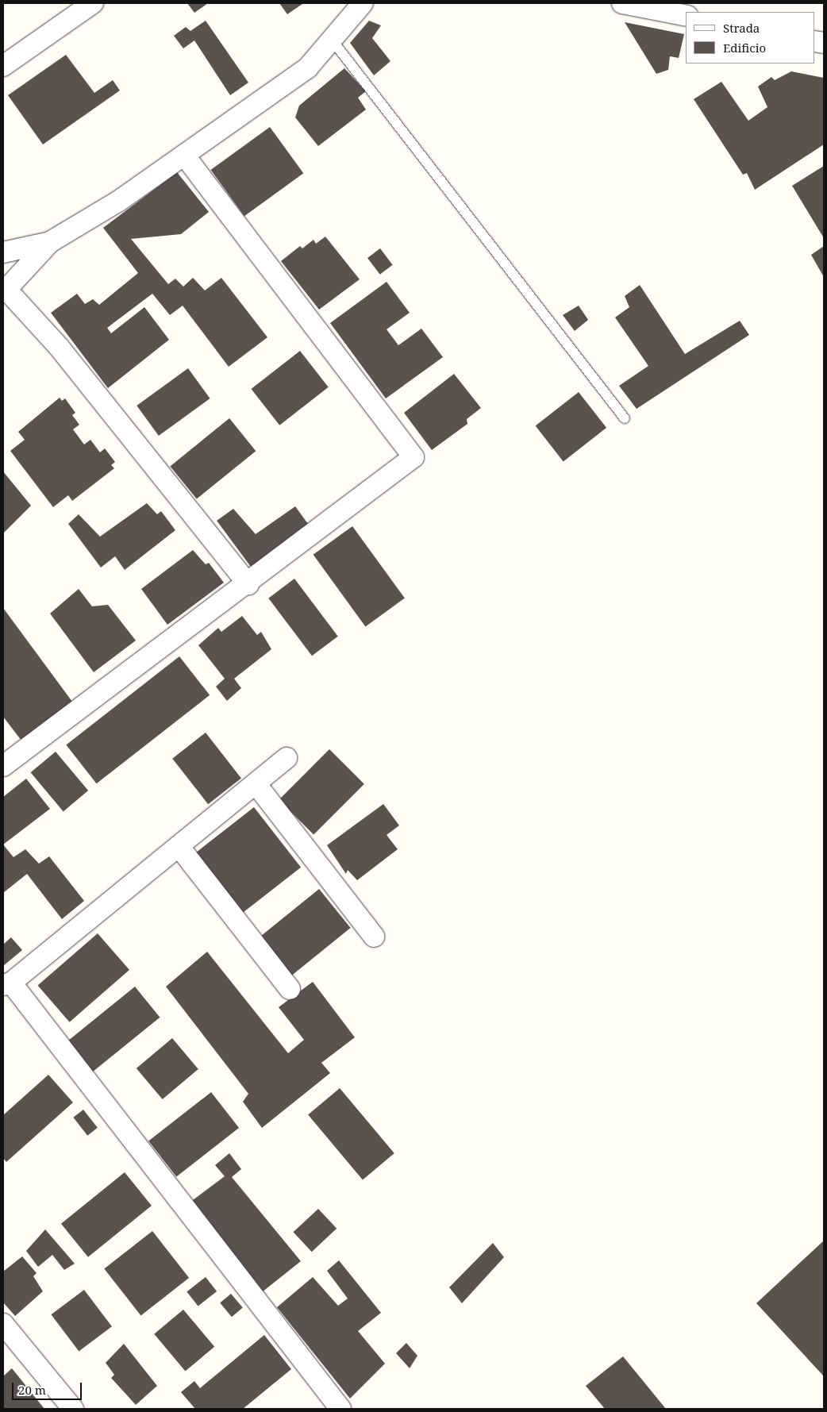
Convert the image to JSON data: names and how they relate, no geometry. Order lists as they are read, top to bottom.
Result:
{
  "legend": ["Strada", "Edificio"],
  "scale_bar": "20 m"
}
